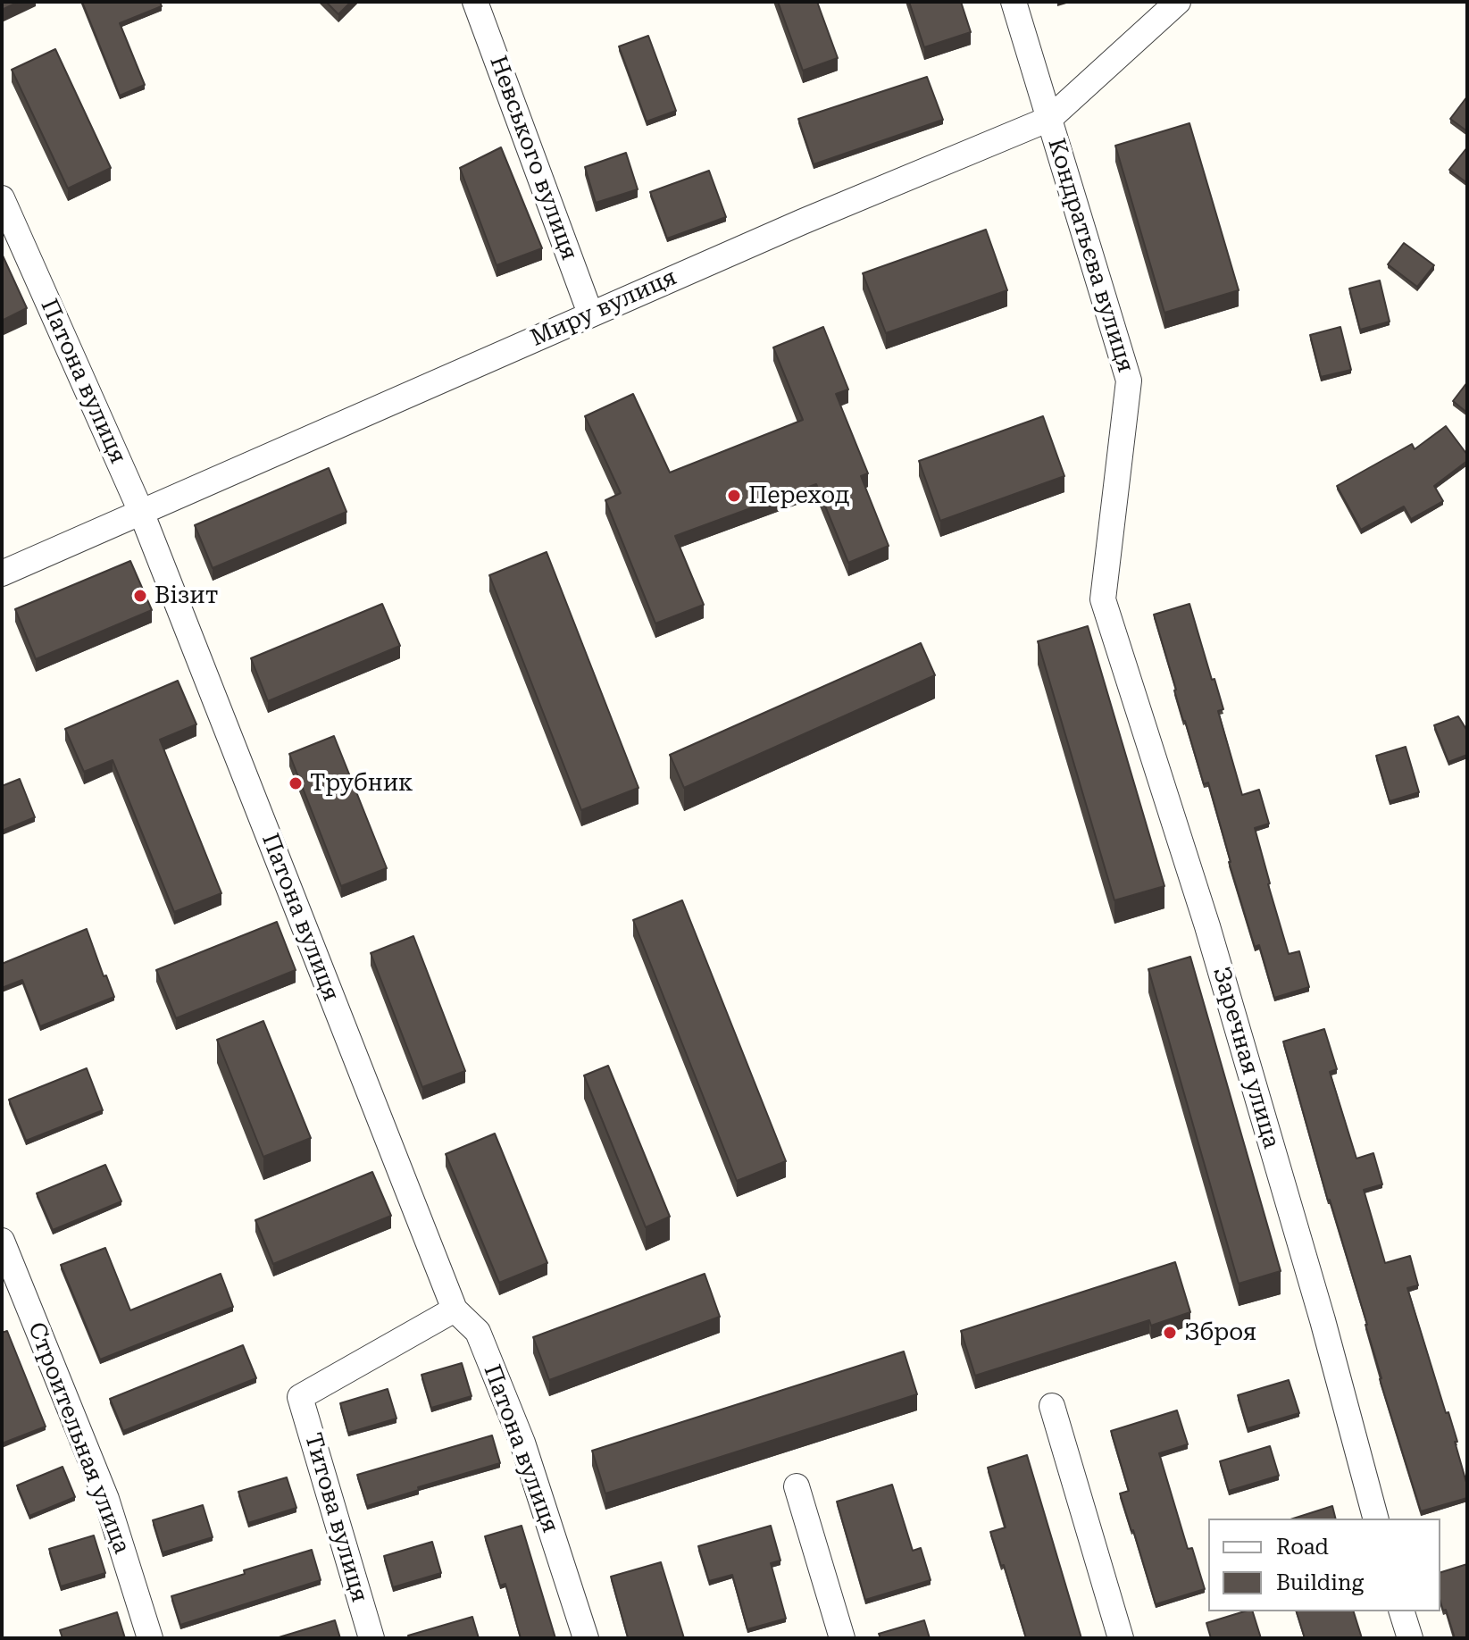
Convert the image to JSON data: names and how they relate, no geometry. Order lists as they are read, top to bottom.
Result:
{
  "streets": {
    "street": [
      "Невського вулиця",
      "Кондратьєва вулиця",
      "Миру вулиця",
      "Патона вулиця",
      "Заречная улица",
      "Строительная улица",
      "Титова вулиця"
    ]
  },
  "crossings": [
    ["Невського вулиця", "Миру вулиця"],
    ["Кондратьєва вулиця", "Миру вулиця"],
    ["Кондратьєва вулиця", "Заречная улица"],
    ["Миру вулиця", "Патона вулиця"],
    ["Патона вулиця", "Титова вулиця"]
  ],
  "places": [
    "Переход",
    "Візит",
    "Трубник",
    "Зброя"
  ],
  "legend": ["Road", "Building"]
}
